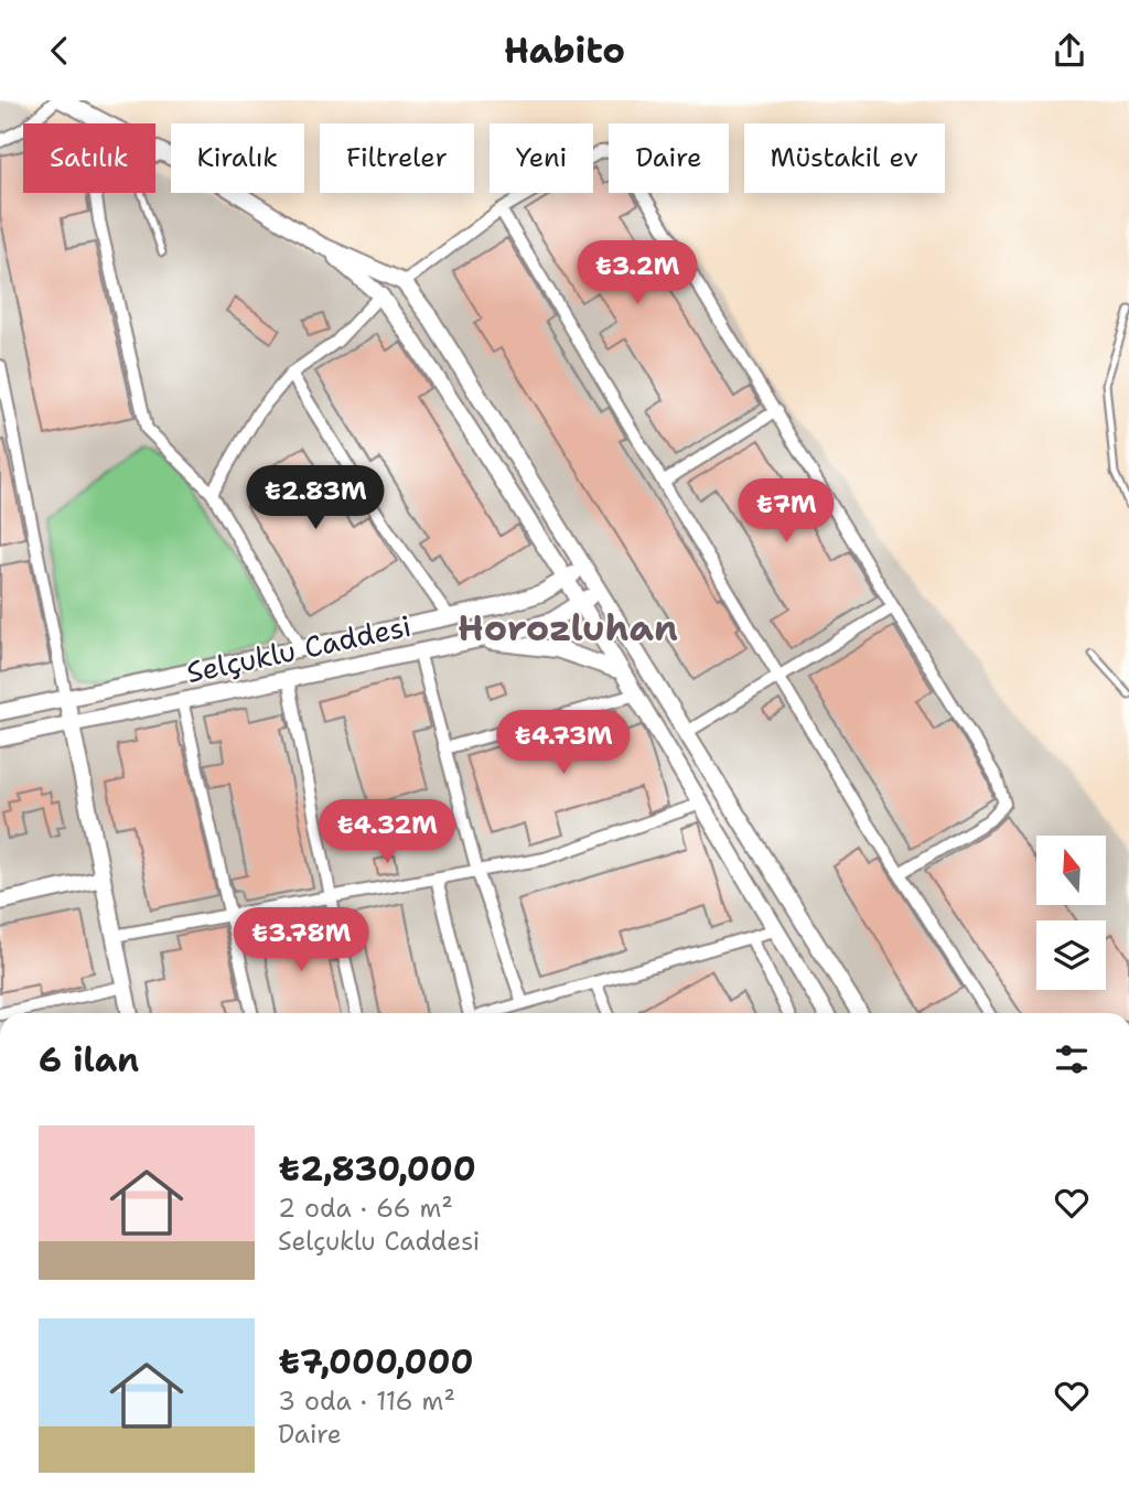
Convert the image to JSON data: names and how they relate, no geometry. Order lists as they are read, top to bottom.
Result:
{
  "streets": {
    "street": ["Selçuklu Caddesi"]
  },
  "districts": ["Horozluhan"],
  "north": "top",
  "page": {
    "header": "Habito",
    "chip": [
      "Satılık",
      "Kiralık",
      "Filtreler",
      "Yeni",
      "Daire",
      "Müstakil ev"
    ],
    "price": [
      "₺3.2M",
      "₺2.83M",
      "₺7M",
      "₺4.73M",
      "₺4.32M",
      "₺3.78M"
    ],
    "heading": "6 ilan",
    "list": [
      {
        "name": "₺2,830,000",
        "note": "2 oda · 66 m² · Selçuklu Caddesi"
      },
      {
        "name": "₺7,000,000",
        "note": "3 oda · 116 m² · Daire"
      }
    ]
  }
}
